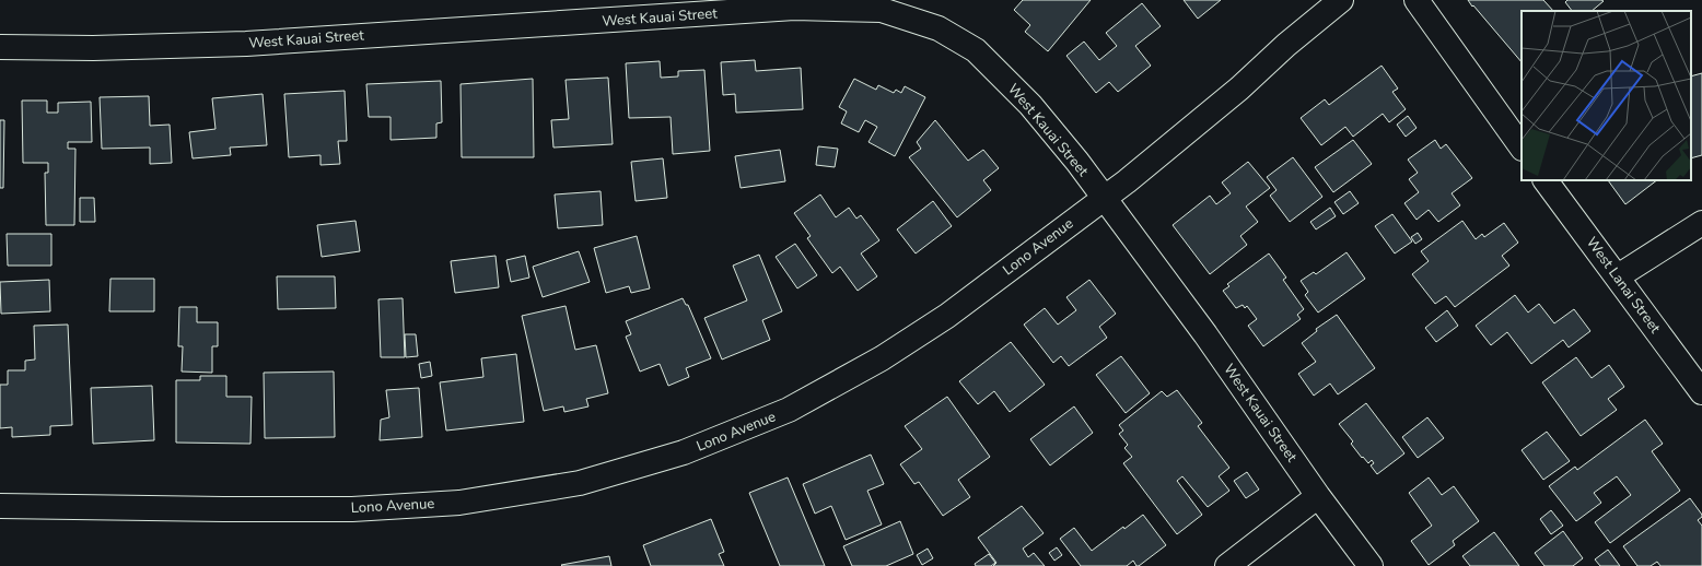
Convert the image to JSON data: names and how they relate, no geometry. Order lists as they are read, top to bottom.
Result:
{
  "streets": {
    "street": ["West Kauai Street", "Lono Avenue", "West Lanai Street"]
  },
  "crossings": [
    ["West Kauai Street", "Lono Avenue"]
  ]
}
